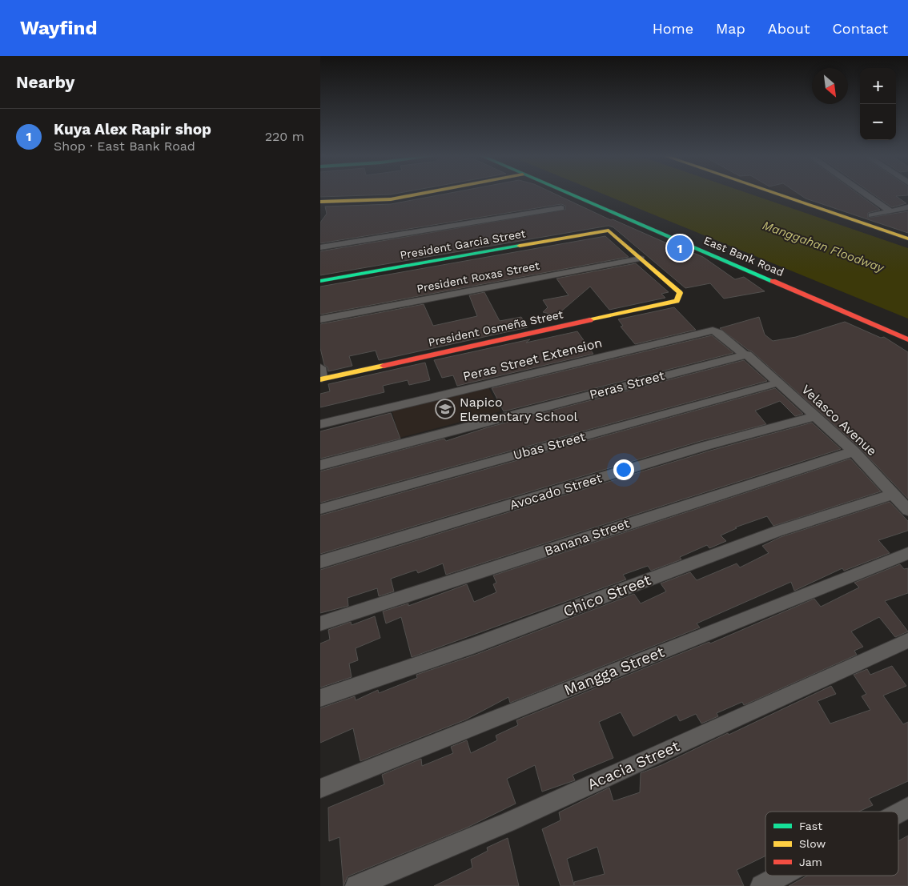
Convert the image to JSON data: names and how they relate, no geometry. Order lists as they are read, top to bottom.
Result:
{
  "streets": {
    "street": [
      "President Garcia Street",
      "East Bank Road",
      "President Roxas Street",
      "President Osmeña Street",
      "Peras Street Extension",
      "Peras Street",
      "Velasco Avenue",
      "Ubas Street",
      "Avocado Street",
      "Banana Street",
      "Chico Street",
      "Mangga Street",
      "Acacia Street"
    ]
  },
  "crossings": [
    ["President Garcia Street", "President Roxas Street"],
    ["President Garcia Street", "President Osmeña Street"],
    ["President Roxas Street", "President Osmeña Street"],
    ["Peras Street Extension", "Peras Street"],
    ["Peras Street Extension", "Velasco Avenue"],
    ["Peras Street", "Velasco Avenue"],
    ["Velasco Avenue", "Ubas Street"],
    ["Velasco Avenue", "Avocado Street"],
    ["Velasco Avenue", "Banana Street"],
    ["Velasco Avenue", "Chico Street"]
  ],
  "water": ["Manggahan Floodway"],
  "places": {
    "school or university": ["Napico Elementary School"]
  },
  "legend": ["Fast", "Slow", "Jam"],
  "north": "bottom right",
  "page": {
    "header": "Wayfind",
    "nav": [
      "Home",
      "Map",
      "About",
      "Contact"
    ],
    "heading": "Nearby",
    "map_buttons": ["+", "−"],
    "list": [
      {
        "mark": "1",
        "name": "Kuya Alex Rapir shop",
        "note": "Shop · East Bank Road",
        "value": "220 m"
      }
    ],
    "pins": "1"
  }
}
